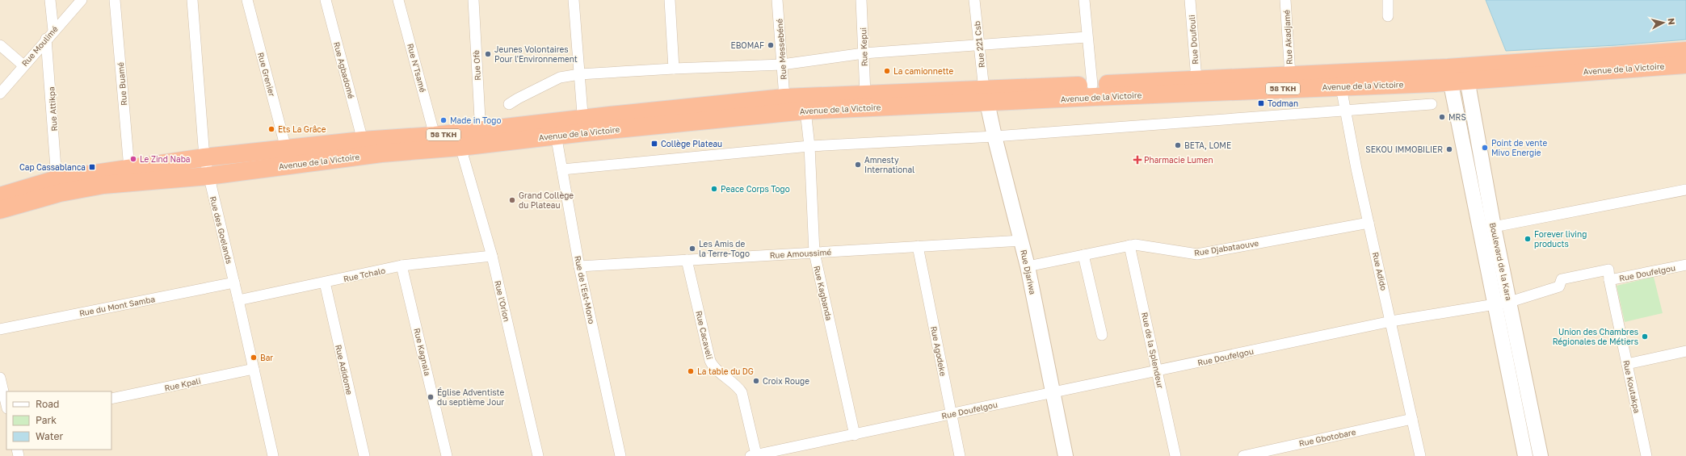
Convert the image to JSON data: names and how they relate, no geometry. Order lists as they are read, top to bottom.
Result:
{
  "streets": {
    "highway": ["Avenue de la Victoire", "58 TKH"],
    "main road": ["Boulevard de la Kara", "Rue Djariwa"],
    "street": [
      "Rue Akadjamé",
      "Rue Doufouli",
      "Rue 221 Csb",
      "Rue Moulimé",
      "Rue Kepui",
      "Rue Messebéné",
      "Rue Ofè",
      "Rue N'Tsamé",
      "Rue Agbadomé",
      "Rue Grenier",
      "Rue Buamé",
      "Rue Attikpa",
      "Rue des Goelands",
      "Rue Djabataouve",
      "Rue Amoussimé",
      "Rue Adido",
      "Rue Doufelgou",
      "Rue Tchalo",
      "Rue de l'Est-Mono",
      "Rue Kagbanda",
      "Rue l'Orion",
      "Rue du Mont Samba",
      "Rue Cacaveli",
      "Rue de la Splendeur",
      "Rue Agodeke",
      "Rue Kagnala",
      "Rue Adidome",
      "Rue Kpali",
      "Rue Koutakpa",
      "Rue Gbotobare"
    ]
  },
  "crossings": [
    ["Rue Akadjamé", "Avenue de la Victoire"],
    ["Rue Doufouli", "Avenue de la Victoire"],
    ["Rue 221 Csb", "Avenue de la Victoire"],
    ["Rue 221 Csb", "Rue Djariwa"],
    ["Rue Moulimé", "Rue Attikpa"],
    ["Rue Kepui", "Avenue de la Victoire"],
    ["Rue Messebéné", "Avenue de la Victoire"],
    ["Rue Ofè", "Avenue de la Victoire"],
    ["Rue N'Tsamé", "Avenue de la Victoire"],
    ["Avenue de la Victoire", "Rue Agbadomé"],
    ["Avenue de la Victoire", "Rue Grenier"],
    ["Avenue de la Victoire", "Rue Buamé"],
    ["Avenue de la Victoire", "Rue Attikpa"],
    ["Avenue de la Victoire", "Rue des Goelands"],
    ["Avenue de la Victoire", "Boulevard de la Kara"],
    ["Avenue de la Victoire", "Rue Adido"],
    ["Avenue de la Victoire", "Rue Djariwa"],
    ["Avenue de la Victoire", "Rue de l'Est-Mono"],
    ["Avenue de la Victoire", "Rue Kagbanda"],
    ["Avenue de la Victoire", "Rue l'Orion"],
    ["Rue des Goelands", "Rue Tchalo"],
    ["Rue des Goelands", "Rue du Mont Samba"],
    ["Rue des Goelands", "Rue Kpali"],
    ["Rue Djabataouve", "Rue Adido"],
    ["Rue Djabataouve", "Rue Djariwa"],
    ["Rue Djabataouve", "Rue de la Splendeur"],
    ["Rue Amoussimé", "Rue Djariwa"],
    ["Rue Amoussimé", "Rue de l'Est-Mono"],
    ["Rue Amoussimé", "Rue Kagbanda"],
    ["Rue Amoussimé", "Rue Cacaveli"],
    ["Rue Amoussimé", "Rue Agodeke"],
    ["Boulevard de la Kara", "Rue Doufelgou"],
    ["Rue Adido", "Rue Doufelgou"],
    ["Rue Adido", "Rue Gbotobare"],
    ["Rue Djariwa", "Rue Doufelgou"],
    ["Rue Doufelgou", "Rue Kagbanda"],
    ["Rue Doufelgou", "Rue Cacaveli"],
    ["Rue Doufelgou", "Rue de la Splendeur"],
    ["Rue Doufelgou", "Rue Agodeke"],
    ["Rue Doufelgou", "Rue Koutakpa"],
    ["Rue Tchalo", "Rue l'Orion"],
    ["Rue Tchalo", "Rue Kagnala"],
    ["Rue Tchalo", "Rue Adidome"]
  ],
  "places": {
    "other": [
      "EBOMAF",
      "Jeunes Volontaires Pour l'Environnement",
      "La camionnette",
      "MRS",
      "Made in Togo",
      "Ets La Grâce",
      "BETA, LOME",
      "Point de vente Mivo Energie",
      "SEKOU IMMOBILIER",
      "Le Zind Naba",
      "Amnesty International",
      "Peace Corps Togo",
      "Grand Collège du Plateau",
      "Forever living products",
      "Les Amis de la Terre-Togo",
      "Union des Chambres Régionales de Métiers",
      "Bar",
      "La table du DG",
      "Croix Rouge",
      "Église Adventiste du septième Jour"
    ],
    "transit": ["Todman", "Collège Plateau", "Cap Cassablanca"],
    "health": ["Pharmacie Lumen"]
  },
  "legend": ["Road", "Park", "Water"],
  "north": "right"
}
